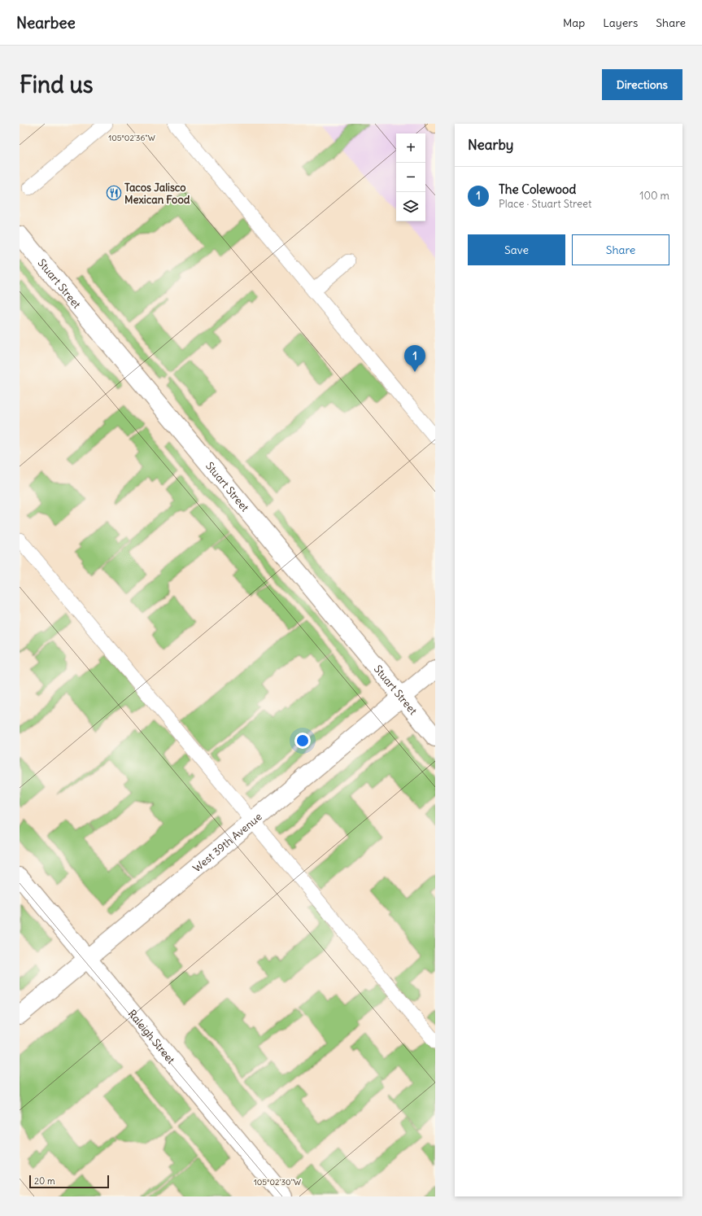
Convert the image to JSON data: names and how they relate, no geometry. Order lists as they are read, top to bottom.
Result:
{
  "streets": {
    "street": ["Stuart Street", "West 39th Avenue", "Raleigh Street"]
  },
  "crossings": [
    ["Stuart Street", "West 39th Avenue"],
    ["West 39th Avenue", "Raleigh Street"]
  ],
  "places": {
    "restaurant": ["Tacos Jalisco Mexican Food"]
  },
  "scale_bar": "20 m",
  "page": {
    "header": "Nearbee",
    "nav": ["Map", "Layers", "Share"],
    "buttons": [
      "Directions",
      ["Save", "Share"]
    ],
    "title": "Find us",
    "heading": "Nearby",
    "map_buttons": ["+", "−"],
    "list": [
      {
        "mark": "1",
        "name": "The Colewood",
        "note": "Place · Stuart Street",
        "value": "100 m"
      }
    ],
    "pins": "1",
    "scale": "20 m"
  },
  "coordinates": ["105°02'36\"W", "105°02'30\"W"]
}
